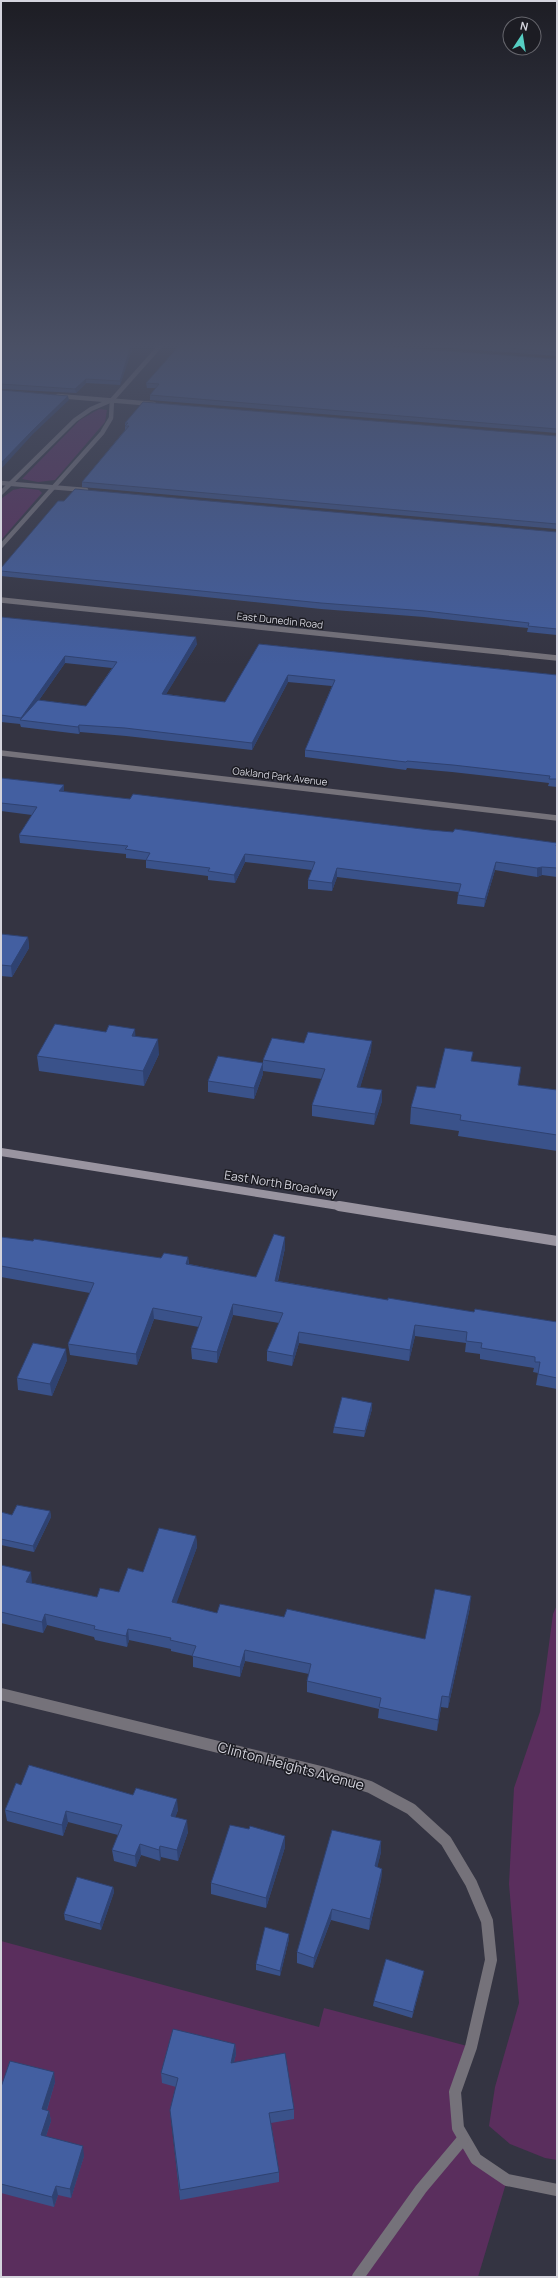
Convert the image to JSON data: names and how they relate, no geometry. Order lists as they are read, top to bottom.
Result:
{
  "streets": {
    "main road": ["East North Broadway"],
    "street": ["East Dunedin Road", "Oakland Park Avenue", "Clinton Heights Avenue"]
  },
  "north": "top"
}
